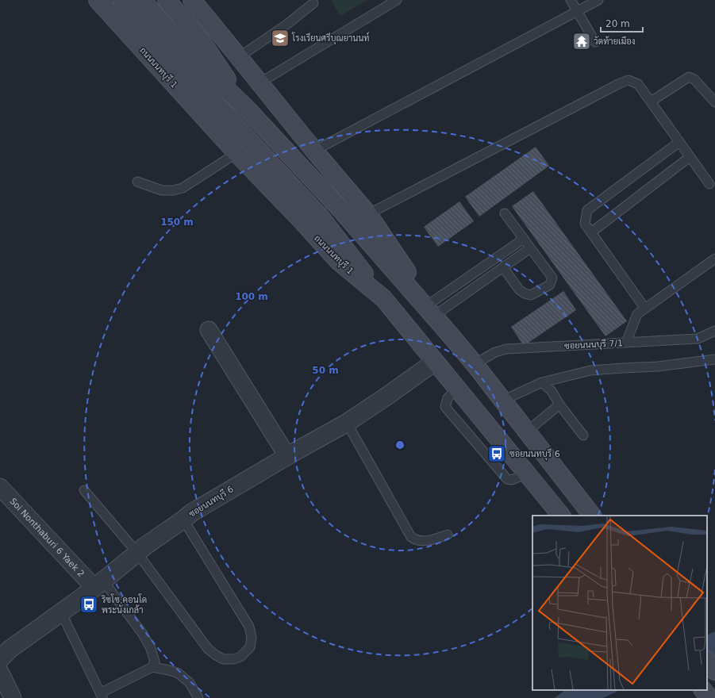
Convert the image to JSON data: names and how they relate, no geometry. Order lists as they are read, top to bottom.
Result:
{
  "streets": {
    "main road": ["ถนนนนทบุรี 1"],
    "street": ["ซอยนนทบุรี 6", "Soi Nonthaburi 6 Yaek 2"],
    "lane": ["ซอยนนนบุรี 7/1"]
  },
  "crossings": [
    ["ถนนนนทบุรี 1", "ซอยนนทบุรี 6"],
    ["ซอยนนทบุรี 6", "Soi Nonthaburi 6 Yaek 2"]
  ],
  "places": {
    "school or university": ["โรงเรียนศรีบุณยานนท์"],
    "temple": ["วัดท้ายเมือง"],
    "bus stop": ["ซอยนนทบุรี 6", "ริซโซ คอนโด พระนั่งเกล้า"]
  },
  "scale_bar": "20 m",
  "rings": ["150 m", "100 m", "50 m"]
}
